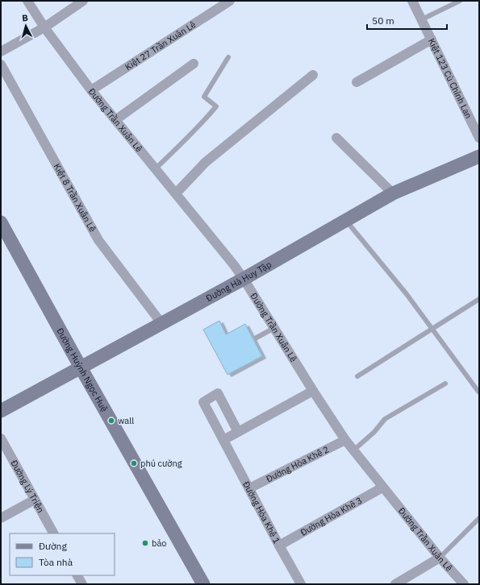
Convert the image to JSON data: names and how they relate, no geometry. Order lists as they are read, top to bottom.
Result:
{
  "streets": {
    "street": [
      "Kiệt 27 Trần Xuân Lê",
      "Kiệt 123 Cù Chính Lan",
      "Đường Trần Xuân Lê",
      "Kiệt 8 Trần Xuân Lê",
      "Đường Hà Huy Tập",
      "Đường Huỳnh Ngọc Huệ",
      "Đường Hòa Khê 2",
      "Đường Lý Triện",
      "Đường Hòa Khê 1",
      "Đường Hòa Khê 3"
    ]
  },
  "crossings": [
    ["Kiệt 27 Trần Xuân Lê", "Đường Trần Xuân Lê"],
    ["Đường Trần Xuân Lê", "Đường Hà Huy Tập"],
    ["Đường Trần Xuân Lê", "Đường Hòa Khê 2"],
    ["Đường Trần Xuân Lê", "Đường Hòa Khê 3"],
    ["Kiệt 8 Trần Xuân Lê", "Đường Hà Huy Tập"],
    ["Đường Hà Huy Tập", "Đường Huỳnh Ngọc Huệ"],
    ["Đường Hòa Khê 2", "Đường Hòa Khê 1"],
    ["Đường Hòa Khê 1", "Đường Hòa Khê 3"]
  ],
  "places": ["wall", "phú cường", "bảo"],
  "legend": ["Đường", "Tòa nhà"],
  "scale_bar": "50 m",
  "north": "top"
}
